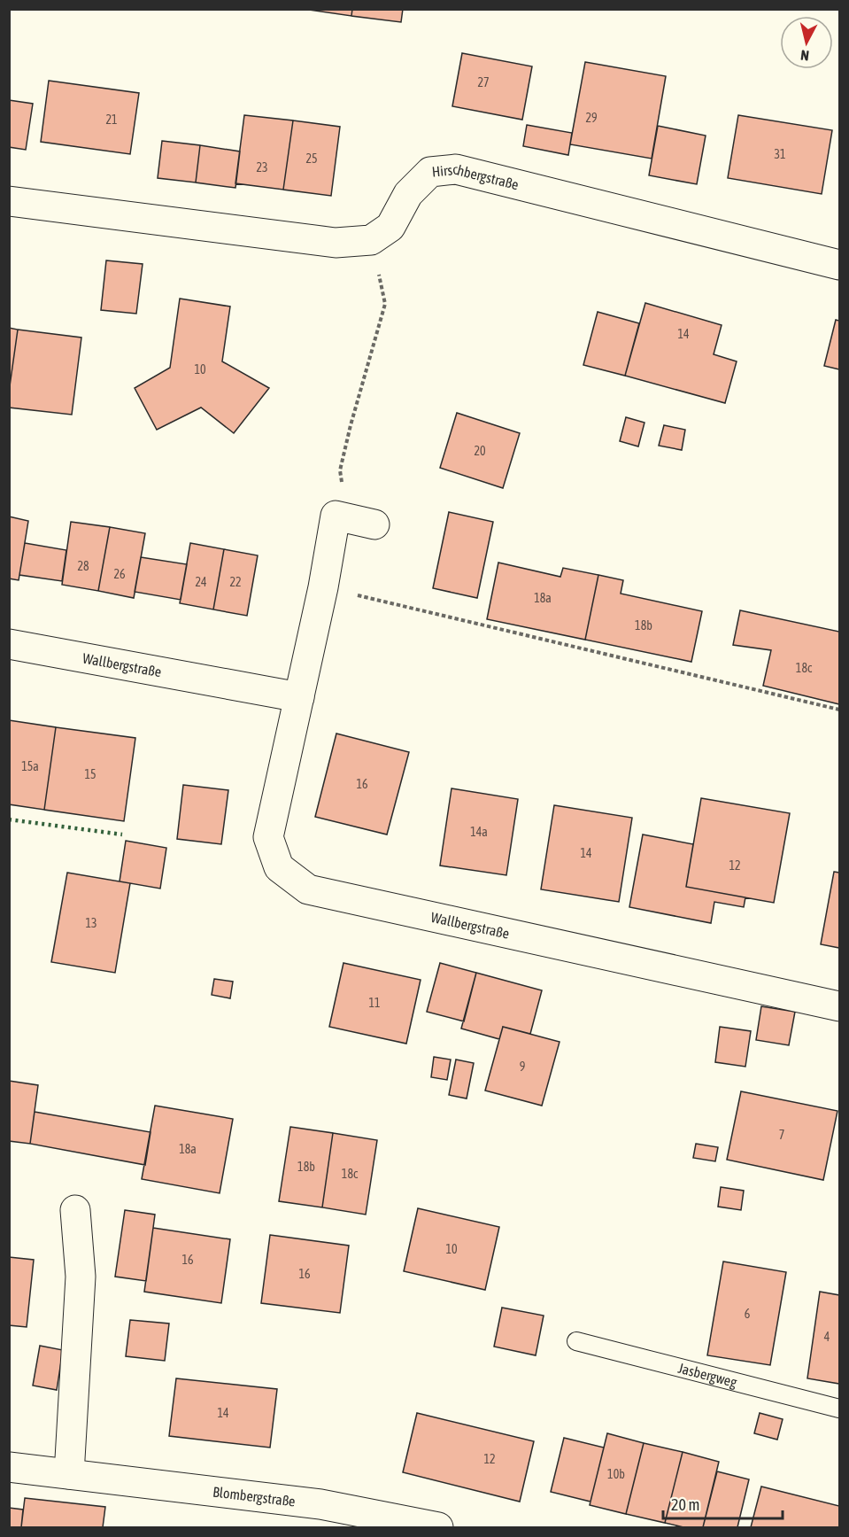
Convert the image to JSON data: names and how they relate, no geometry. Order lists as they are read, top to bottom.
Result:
{
  "streets": {
    "street": ["Hirschbergstraße", "Wallbergstraße", "Blombergstraße"],
    "lane": ["Jasbergweg"]
  },
  "house_numbers": [
    "27",
    "29",
    "21",
    "31",
    "25",
    "23",
    "14",
    "10",
    "20",
    "28",
    "26",
    "24",
    "22",
    "18a",
    "18b",
    "18c",
    "15a",
    "15",
    "16",
    "14a",
    "14",
    "12",
    "13",
    "11",
    "9",
    "7",
    "18a",
    "18b",
    "18c",
    "10",
    "16",
    "16",
    "6",
    "4",
    "14",
    "12",
    "10b"
  ],
  "scale_bar": "20 m",
  "north": "bottom"
}
